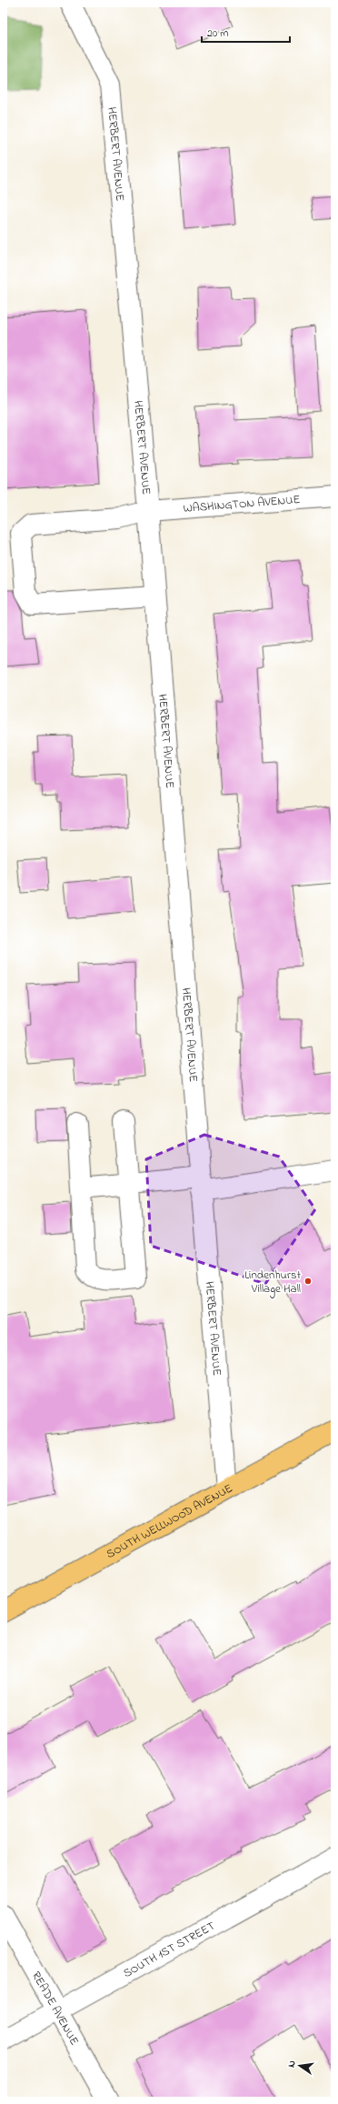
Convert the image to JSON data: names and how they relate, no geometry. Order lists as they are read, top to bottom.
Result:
{
  "streets": {
    "main road": ["SOUTH WELLWOOD AVENUE"],
    "street": [
      "HERBERT AVENUE",
      "WASHINGTON AVENUE",
      "SOUTH 1ST STREET",
      "READE AVENUE"
    ]
  },
  "crossings": [
    ["HERBERT AVENUE", "WASHINGTON AVENUE"],
    ["HERBERT AVENUE", "SOUTH WELLWOOD AVENUE"],
    ["SOUTH 1ST STREET", "READE AVENUE"]
  ],
  "places": ["Lindenhurst Village Hall"],
  "scale_bar": "20 m",
  "north": "left"
}
